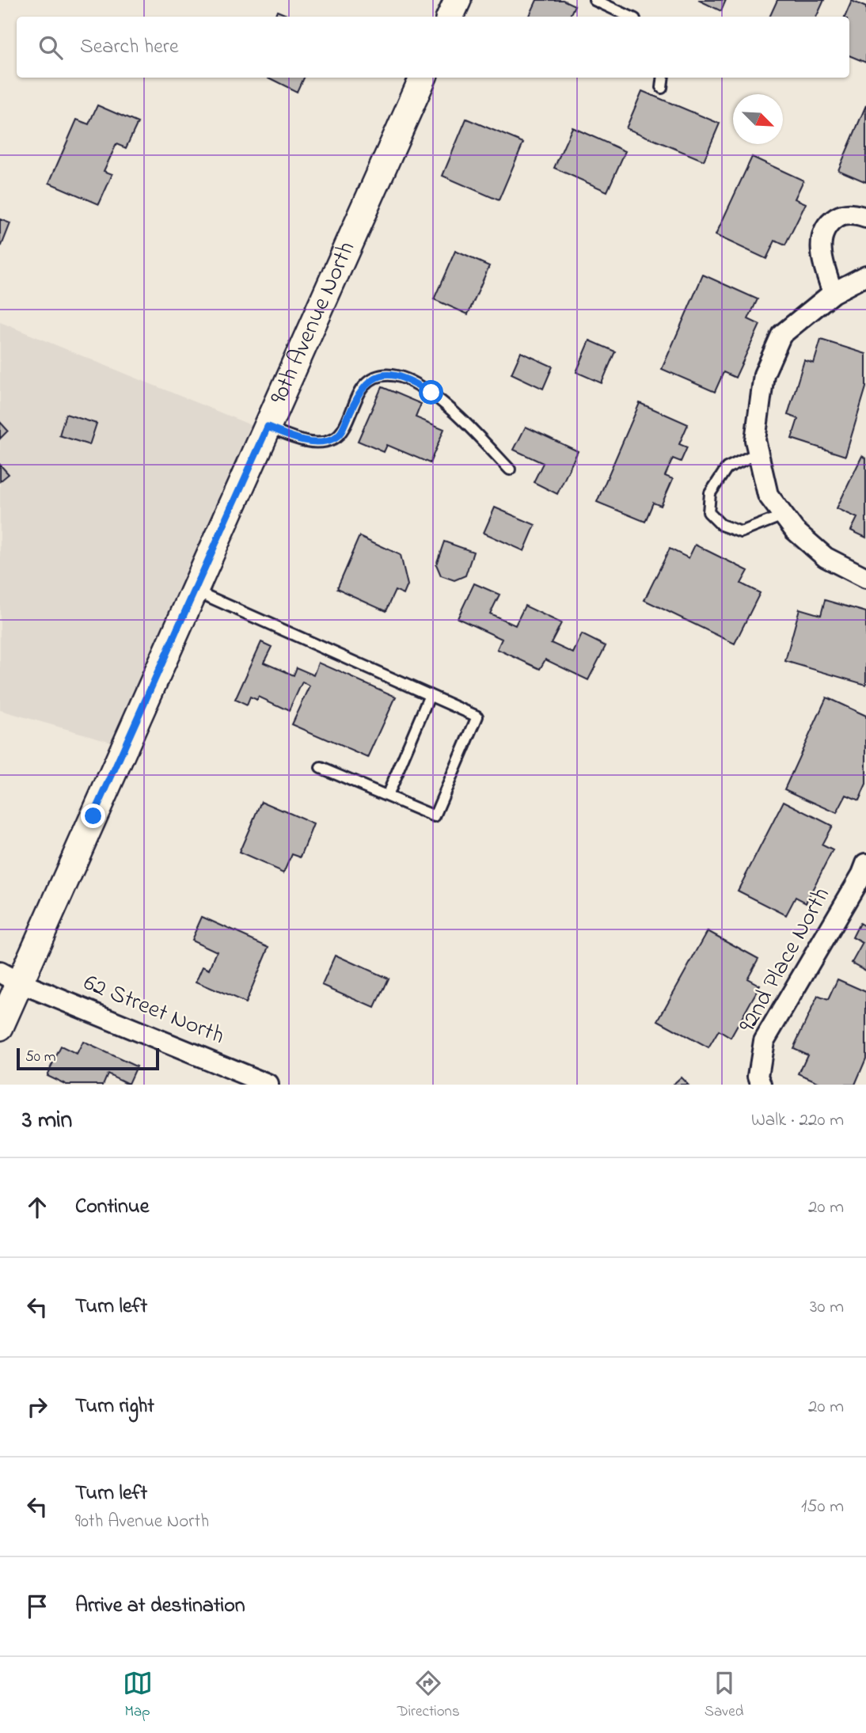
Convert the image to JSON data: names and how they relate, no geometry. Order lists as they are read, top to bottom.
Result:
{
  "streets": {
    "street": ["90th Avenue North", "92nd Place North", "62 Street North"]
  },
  "crossings": [
    ["90th Avenue North", "62 Street North"]
  ],
  "scale_bar": "50 m",
  "north": "bottom right",
  "page": {
    "search": "Search here",
    "scale": "50 m",
    "heading": ["3 min", "Walk · 220 m"],
    "list": [
      ["Continue", "20 m"],
      ["Turn left", "30 m"],
      ["Turn right", "20 m"],
      ["Turn left", "90th Avenue North", "150 m"],
      "Arrive at destination"
    ],
    "nav": ["Map", "Directions", "Saved"]
  }
}
